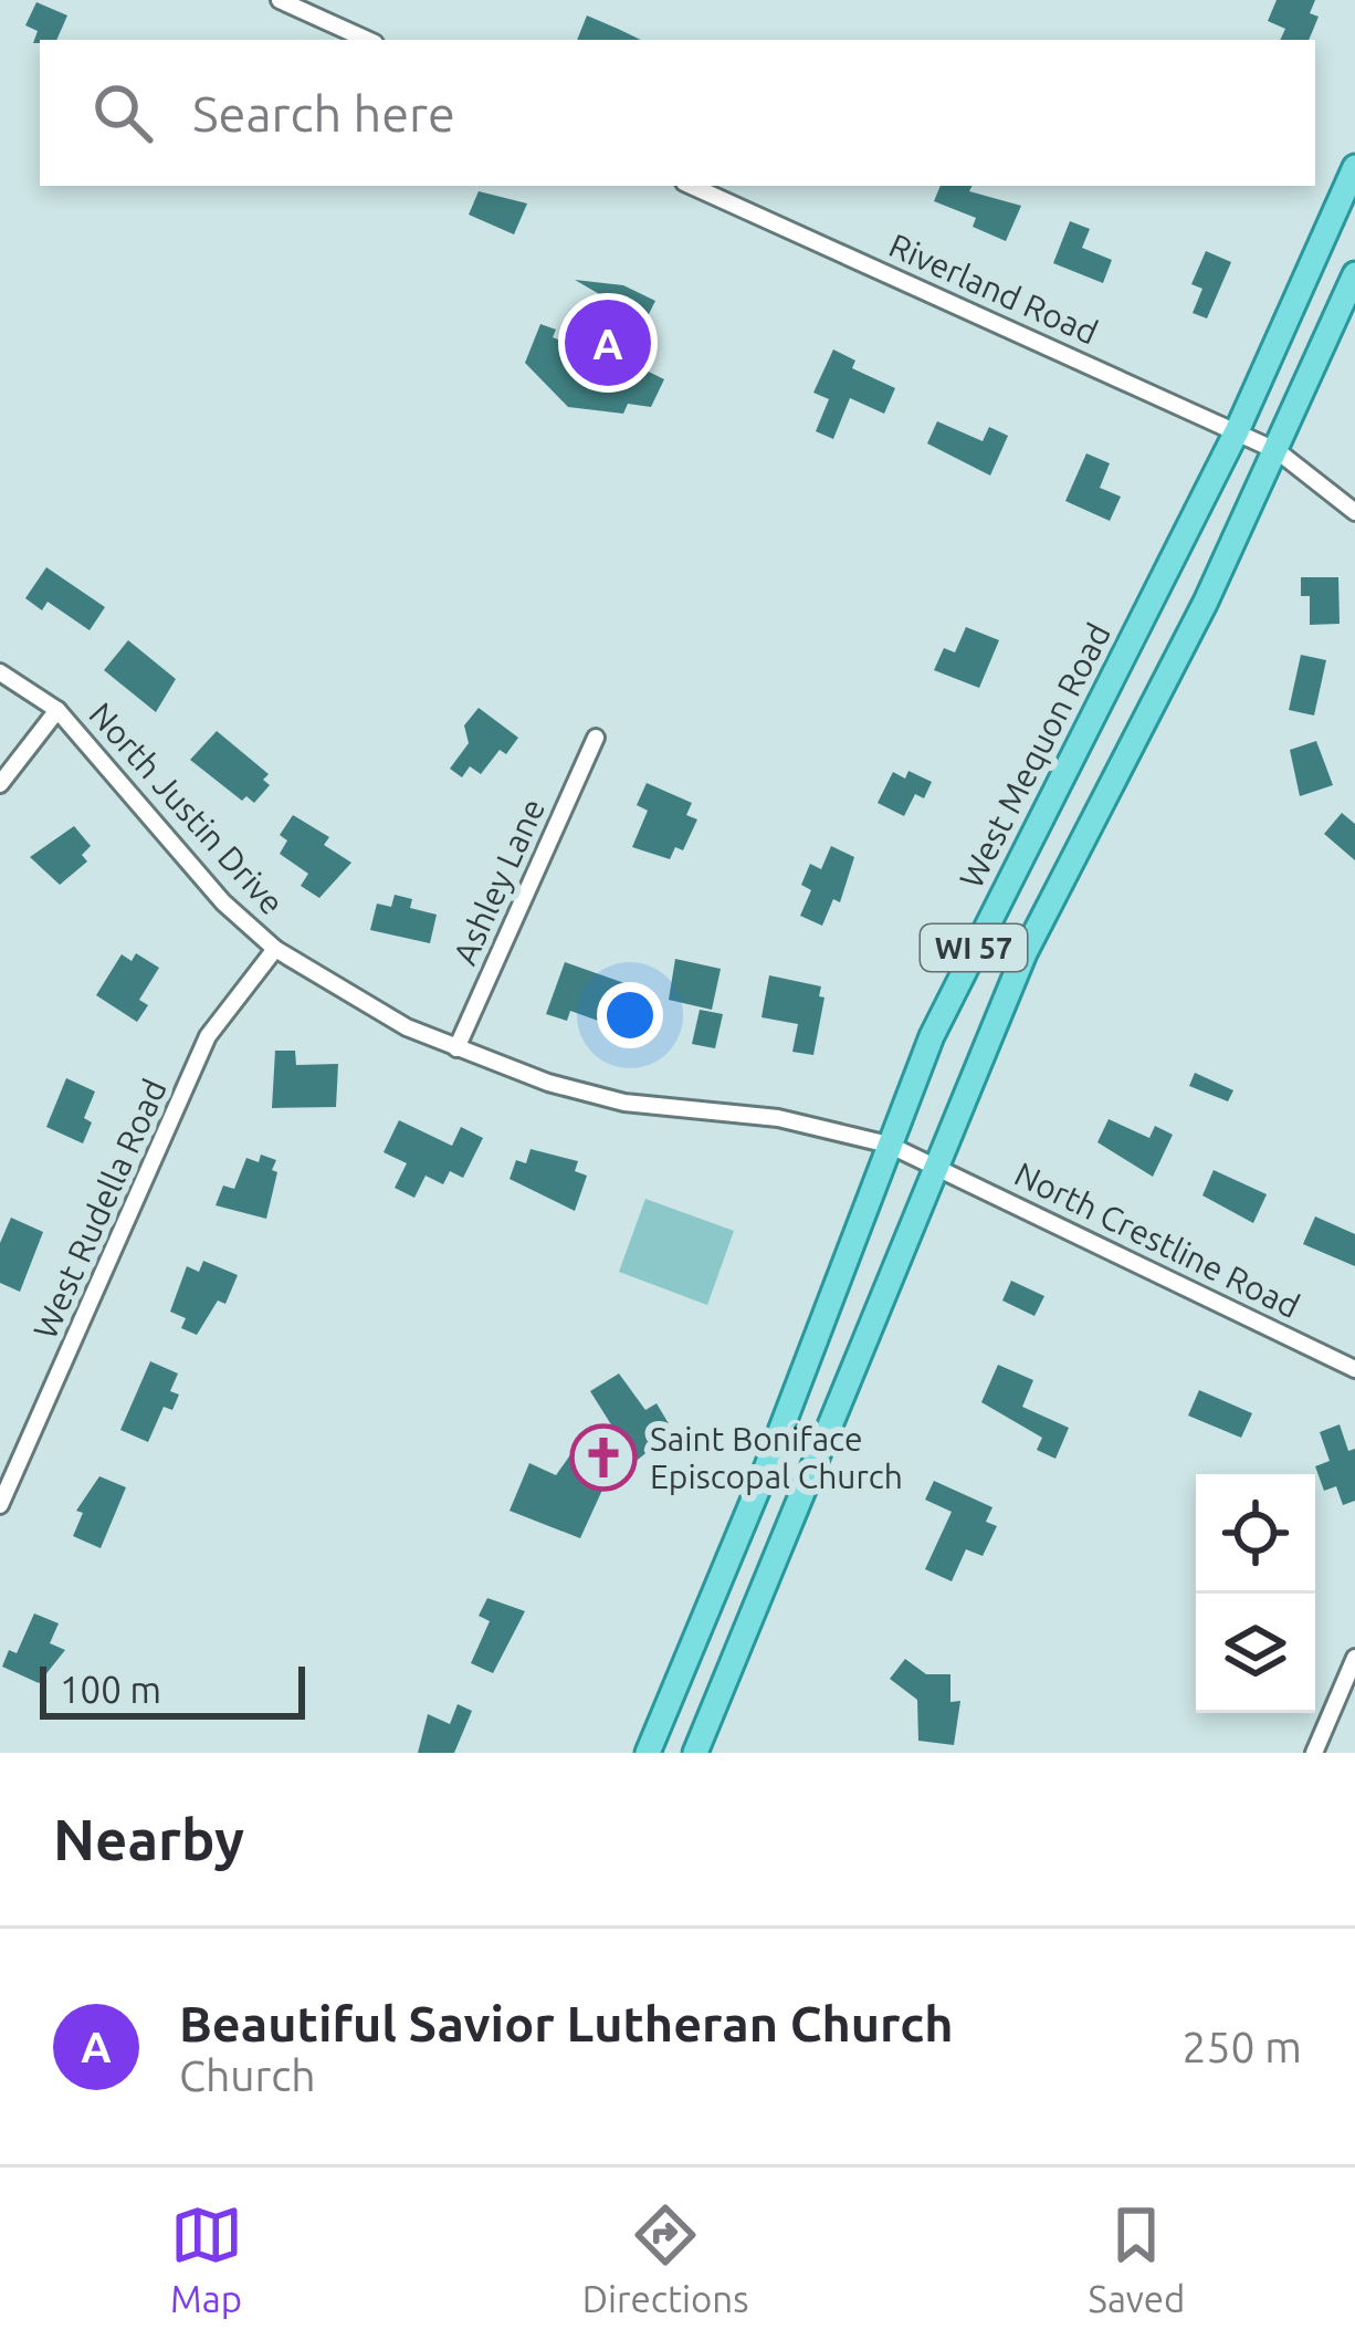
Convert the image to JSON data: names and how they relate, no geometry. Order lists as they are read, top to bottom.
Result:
{
  "streets": {
    "main road": ["West Mequon Road", "WI 57"],
    "street": [
      "Riverland Road",
      "North Justin Drive",
      "Ashley Lane",
      "West Rudella Road",
      "North Crestline Road"
    ]
  },
  "crossings": [
    ["Riverland Road", "West Mequon Road"],
    ["Riverland Road", "WI 57"],
    ["West Mequon Road", "North Justin Drive"],
    ["North Justin Drive", "Ashley Lane"],
    ["North Justin Drive", "WI 57"],
    ["North Justin Drive", "West Rudella Road"],
    ["North Justin Drive", "North Crestline Road"],
    ["WI 57", "North Crestline Road"]
  ],
  "places": {
    "church": ["Saint Boniface Episcopal Church"]
  },
  "scale_bar": "100 m",
  "page": {
    "search": "Search here",
    "pins": "A",
    "scale": "100 m",
    "heading": "Nearby",
    "list": [
      {
        "mark": "A",
        "name": "Beautiful Savior Lutheran Church",
        "note": "Church",
        "value": "250 m"
      }
    ],
    "nav": ["Map", "Directions", "Saved"]
  }
}
